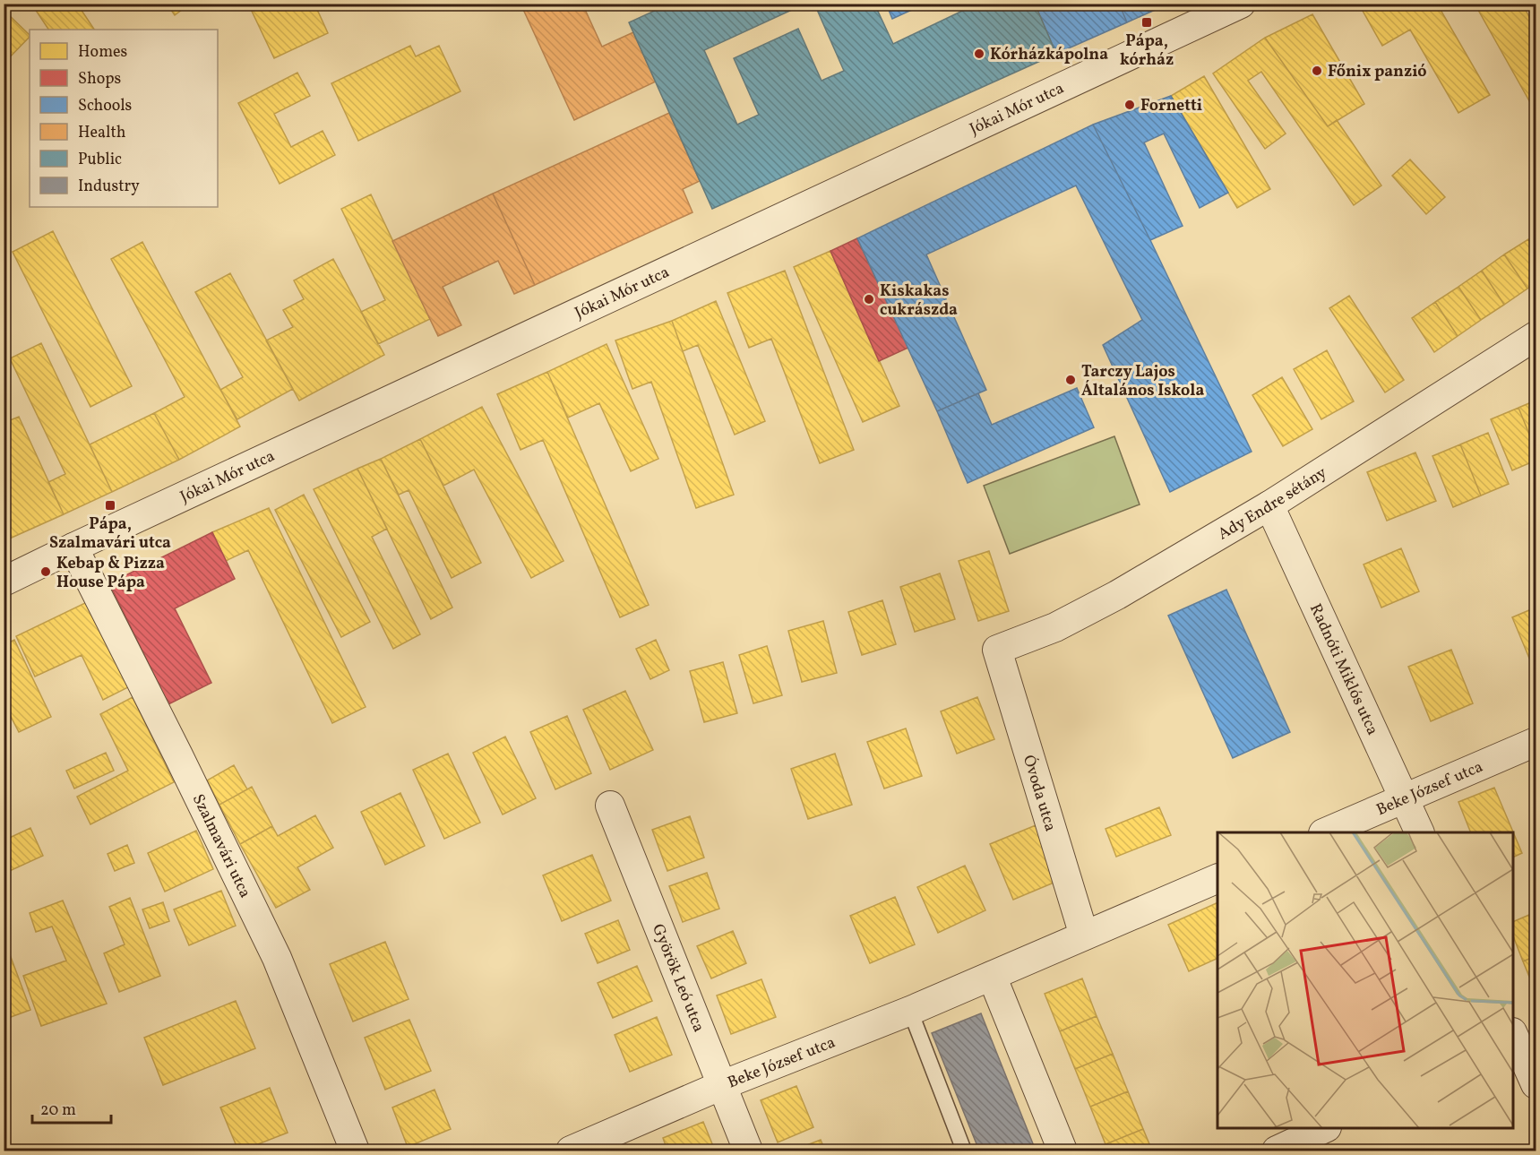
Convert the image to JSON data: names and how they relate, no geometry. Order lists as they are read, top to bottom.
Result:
{
  "streets": {
    "street": [
      "Jókai Mór utca",
      "Ady Endre sétány",
      "Radnóti Miklós utca",
      "Beke József utca",
      "Óvoda utca",
      "Szalmavári utca",
      "Györök Leó utca"
    ]
  },
  "crossings": [
    ["Jókai Mór utca", "Szalmavári utca"],
    ["Ady Endre sétány", "Radnóti Miklós utca"],
    ["Ady Endre sétány", "Óvoda utca"],
    ["Radnóti Miklós utca", "Beke József utca"],
    ["Beke József utca", "Óvoda utca"],
    ["Beke József utca", "Györök Leó utca"]
  ],
  "places": {
    "transit": ["Pápa, kórház", "Pápa, Szalmavári utca"],
    "other": [
      "Kórházkápolna",
      "Főnix panzió",
      "Fornetti",
      "Kiskakas cukrászda",
      "Tarczy Lajos Általános Iskola",
      "Kebap & Pizza House Pápa"
    ]
  },
  "legend": [
    "Homes",
    "Shops",
    "Schools",
    "Health",
    "Public",
    "Industry"
  ],
  "scale_bar": "20 m"
}
